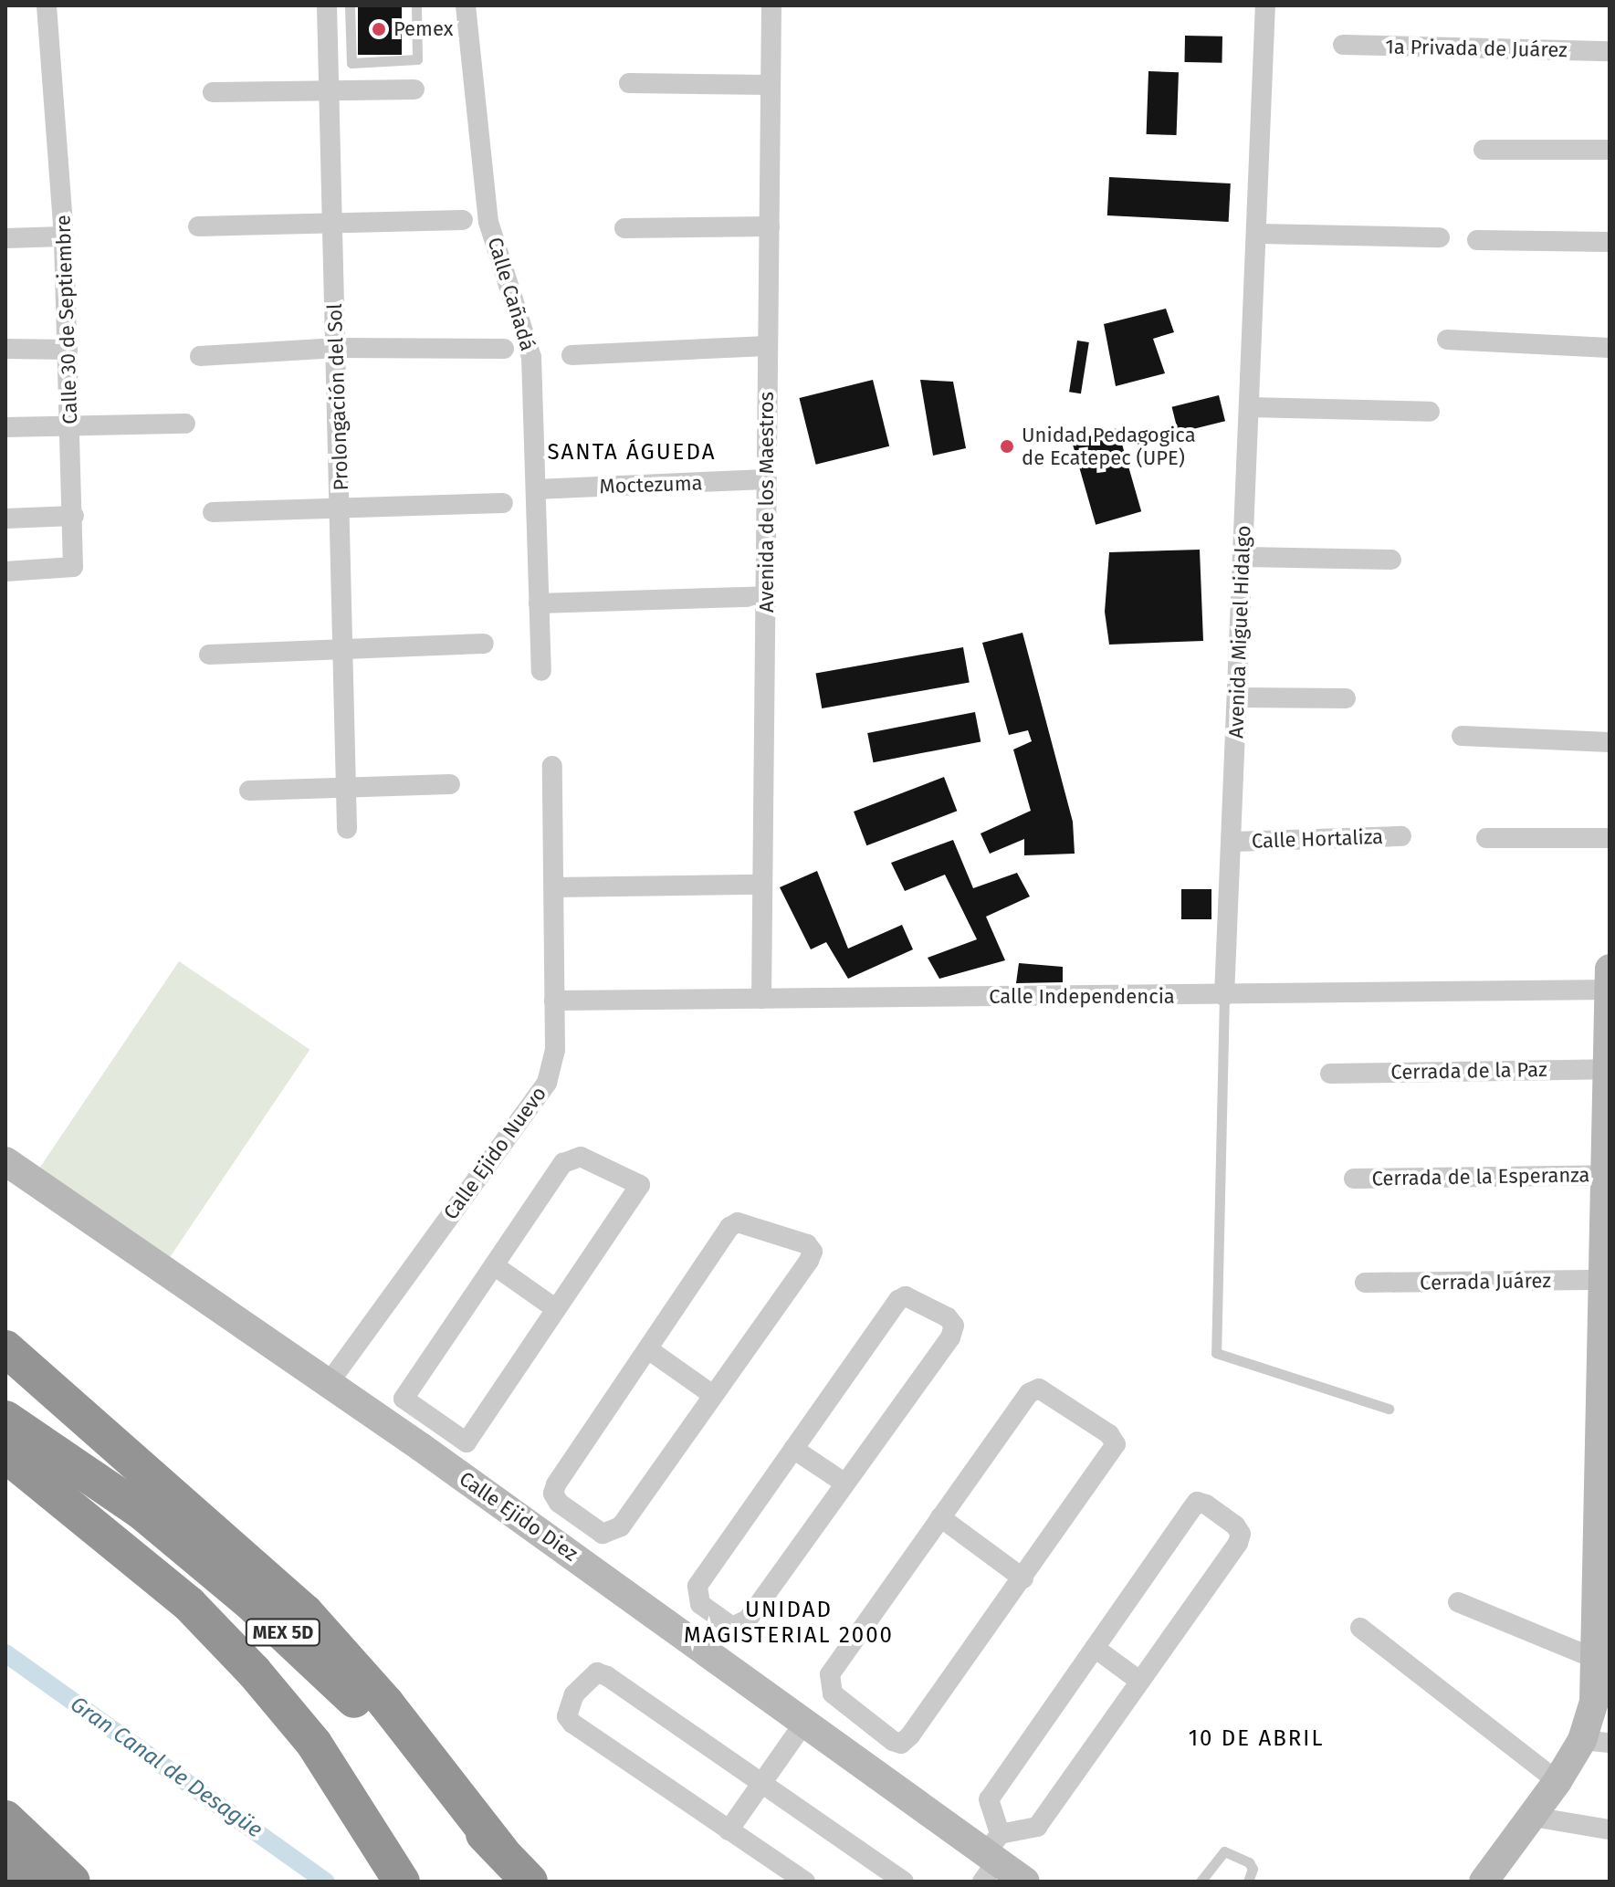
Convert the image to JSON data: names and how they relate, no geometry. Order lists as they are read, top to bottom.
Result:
{
  "streets": {
    "highway": ["MEX 5D"],
    "main road": ["Calle Ejido Diez"],
    "street": [
      "1a Privada de Juárez",
      "Calle Cañadá",
      "Calle 30 de Septiembre",
      "Prolongación del Sol",
      "Moctezuma",
      "Avenida de los Maestros",
      "Avenida Miguel Hidalgo",
      "Calle Hortaliza",
      "Calle Independencia",
      "Cerrada de la Paz",
      "Calle Ejido Nuevo",
      "Cerrada de la Esperanza",
      "Cerrada Juárez"
    ]
  },
  "crossings": [
    ["Calle Cañadá", "Moctezuma"],
    ["Moctezuma", "Avenida de los Maestros"],
    ["Avenida de los Maestros", "Calle Independencia"],
    ["Avenida Miguel Hidalgo", "Calle Hortaliza"],
    ["Avenida Miguel Hidalgo", "Calle Independencia"],
    ["Calle Independencia", "Calle Ejido Nuevo"],
    ["Calle Ejido Nuevo", "Calle Ejido Diez"]
  ],
  "districts": ["SANTA ÁGUEDA", "UNIDAD MAGISTERIAL 2000", "10 DE ABRIL"],
  "water": ["Gran Canal de Desagüe"],
  "places": ["Pemex", "Unidad Pedagogica de Ecatepec (UPE)"]
}
